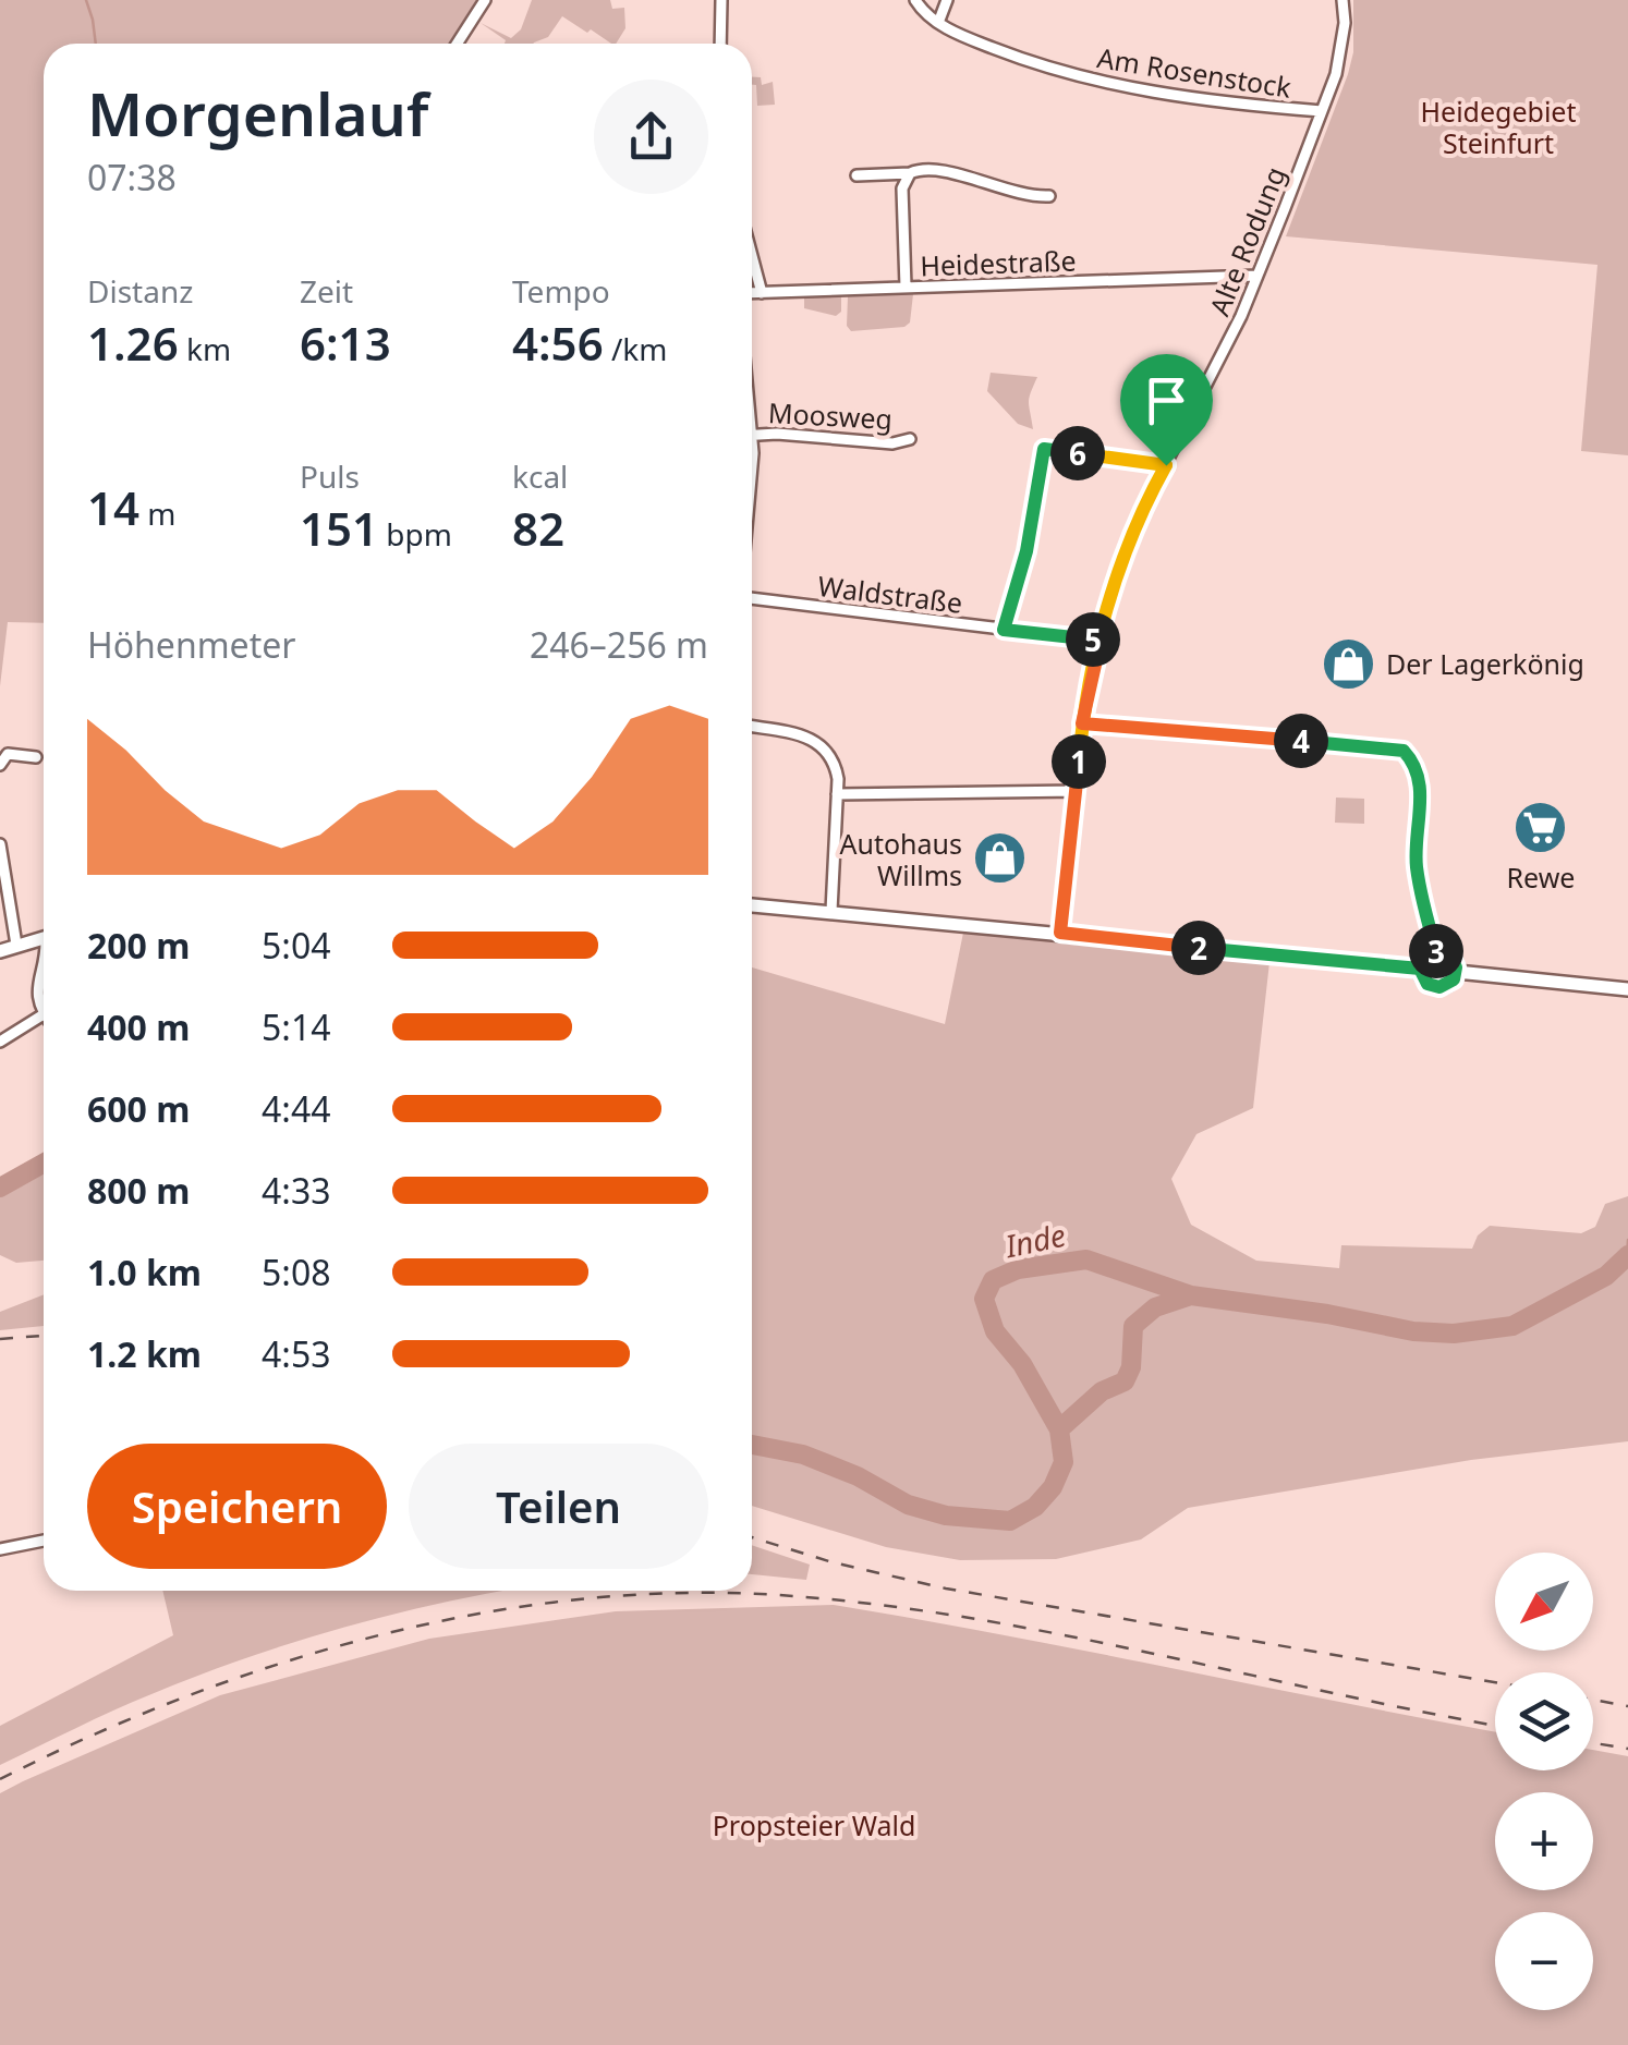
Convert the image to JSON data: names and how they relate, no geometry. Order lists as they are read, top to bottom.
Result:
{
  "streets": {
    "street": [
      "Am Rosenstock",
      "Alte Rodung",
      "Heidestraße",
      "Moosweg",
      "Waldstraße"
    ]
  },
  "crossings": [
    ["Am Rosenstock", "Alte Rodung"],
    ["Alte Rodung", "Heidestraße"],
    ["Alte Rodung", "Waldstraße"]
  ],
  "water": ["Inde"],
  "parks": ["Heidegebiet Steinfurt", "Propsteier Wald"],
  "places": {
    "shop": ["Der Lagerkönig", "Autohaus Willms"],
    "supermarket": ["Rewe"]
  },
  "north": "bottom left",
  "page": {
    "heading": ["Morgenlauf", "07:38"],
    "stats": [
      ["Distanz", "1.26 km"],
      ["Zeit", "6:13"],
      ["Tempo", "4:56 /km"],
      ["14 m"],
      ["Puls", "151 bpm"],
      ["kcal", "82"]
    ],
    "pins": [
      "6",
      "5",
      "4",
      "1",
      "2",
      "3"
    ],
    "chart": ["Höhenmeter", "246–256 m"],
    "list": [
      {
        "name": "200 m",
        "note": "5:04"
      },
      {
        "name": "400 m",
        "note": "5:14"
      },
      {
        "name": "600 m",
        "note": "4:44"
      },
      {
        "name": "800 m",
        "note": "4:33"
      },
      {
        "name": "1.0 km",
        "note": "5:08"
      },
      {
        "name": "1.2 km",
        "note": "4:53"
      }
    ],
    "buttons": ["Speichern", "Teilen"],
    "map_buttons": ["+", "−"]
  }
}
